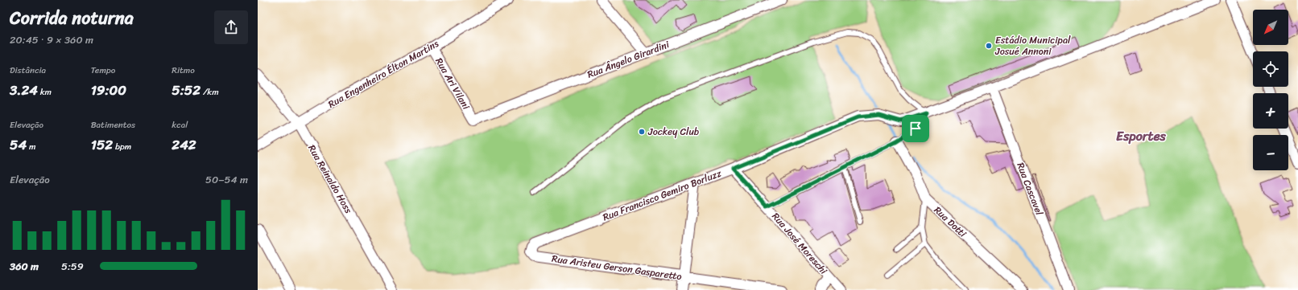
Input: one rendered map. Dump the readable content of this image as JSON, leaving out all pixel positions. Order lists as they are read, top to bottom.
{
  "streets": {
    "street": [
      "Rua Ângelo Girardini",
      "Rua Engenheiro Élton Martins",
      "Rua Ari Vilani",
      "Rua Reinaldo Hoss",
      "Rua Cascavel",
      "Rua Francisco Gemiro Borluzz",
      "Rua Dotti",
      "Rua José Moreschi",
      "Rua Aristeu Gerson Gasparetto"
    ]
  },
  "crossings": [
    ["Rua Ângelo Girardini", "Rua Ari Vilani"],
    ["Rua Engenheiro Élton Martins", "Rua Ari Vilani"],
    ["Rua Engenheiro Élton Martins", "Rua Reinaldo Hoss"],
    ["Rua Cascavel", "Rua Francisco Gemiro Borluzz"],
    ["Rua Francisco Gemiro Borluzz", "Rua José Moreschi"],
    ["Rua Francisco Gemiro Borluzz", "Rua Aristeu Gerson Gasparetto"]
  ],
  "districts": ["Esportes"],
  "places": ["Estádio Municipal Josué Annoni", "Jockey Club"],
  "north": "bottom left",
  "page": {
    "heading": ["Corrida noturna", "20:45 · 9 × 360 m"],
    "map_buttons": ["+", "−"],
    "stats": [
      ["Distância", "3.24 km"],
      ["Tempo", "19:00"],
      ["Ritmo", "5:52 /km"],
      ["Elevação", "54 m"],
      ["Batimentos", "152 bpm"],
      ["kcal", "242"]
    ],
    "chart": ["Elevação", "50–54 m"],
    "list": [
      {
        "name": "360 m",
        "note": "5:59"
      }
    ]
  }
}
